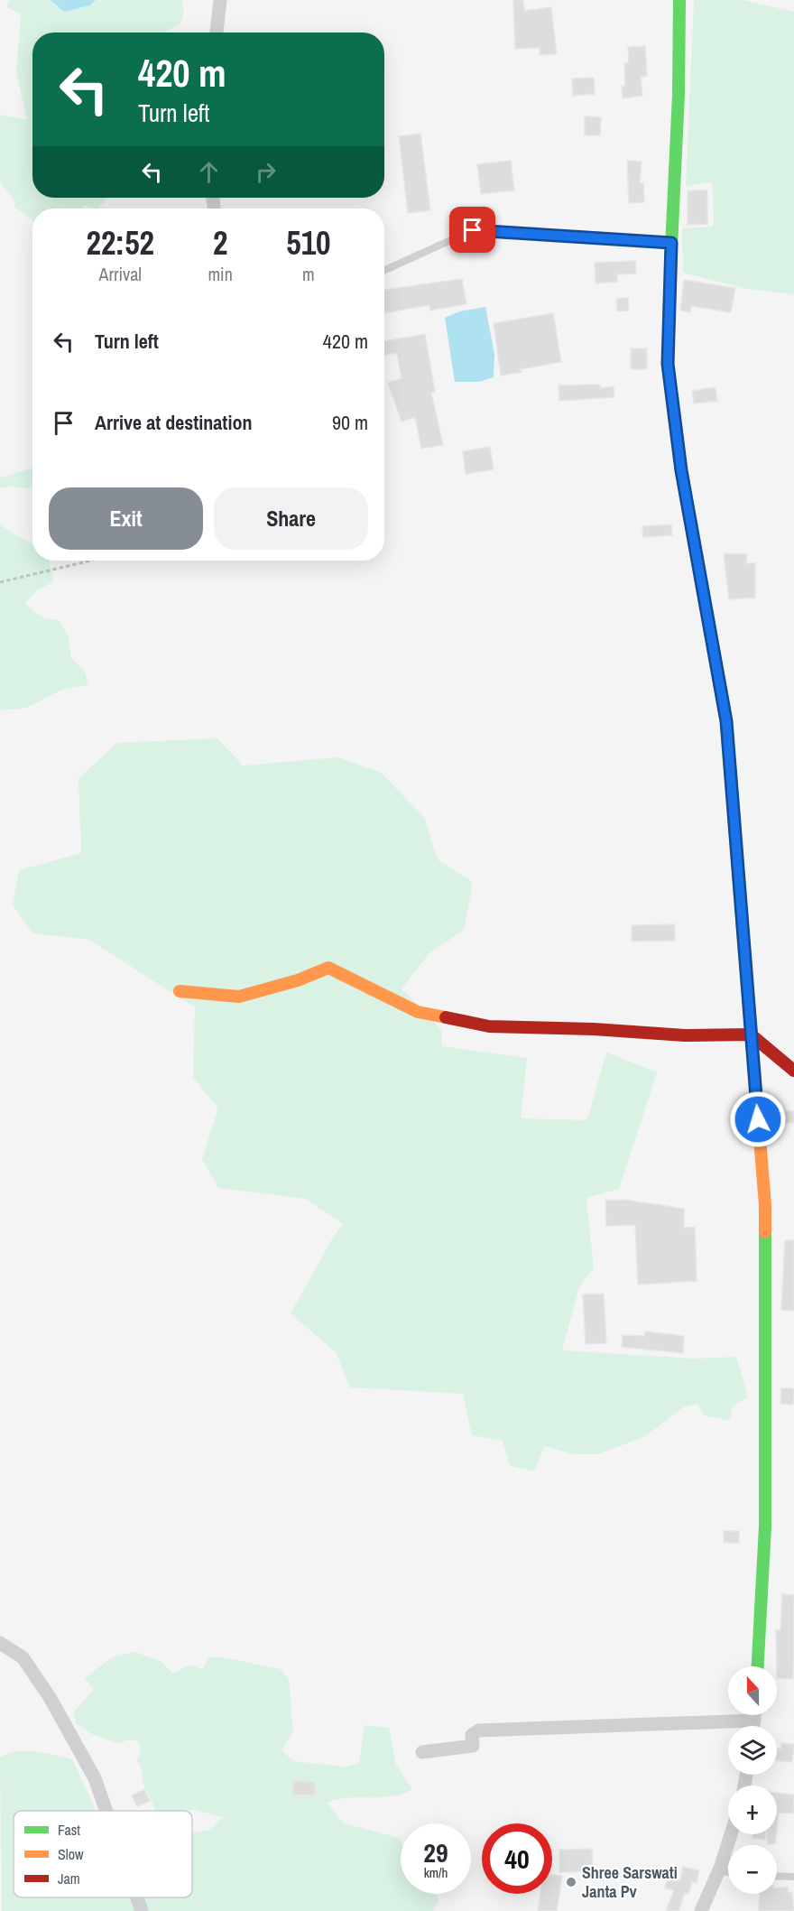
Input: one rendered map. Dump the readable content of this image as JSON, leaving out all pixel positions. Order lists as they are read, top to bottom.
{
  "places": ["Shree Sarswati Janta Pv"],
  "legend": ["Fast", "Slow", "Jam"],
  "north": "top",
  "page": {
    "turn": ["420 m", "Turn left"],
    "eta": [
      "22:52",
      "Arrival",
      "2",
      "min",
      "510",
      "m"
    ],
    "list": [
      {
        "name": "Turn left",
        "value": "420 m"
      },
      {
        "name": "Arrive at destination",
        "value": "90 m"
      }
    ],
    "buttons": ["Exit", "Share"],
    "map_buttons": ["+", "−"],
    "speed": "29 km/h",
    "limit": "40"
  }
}
